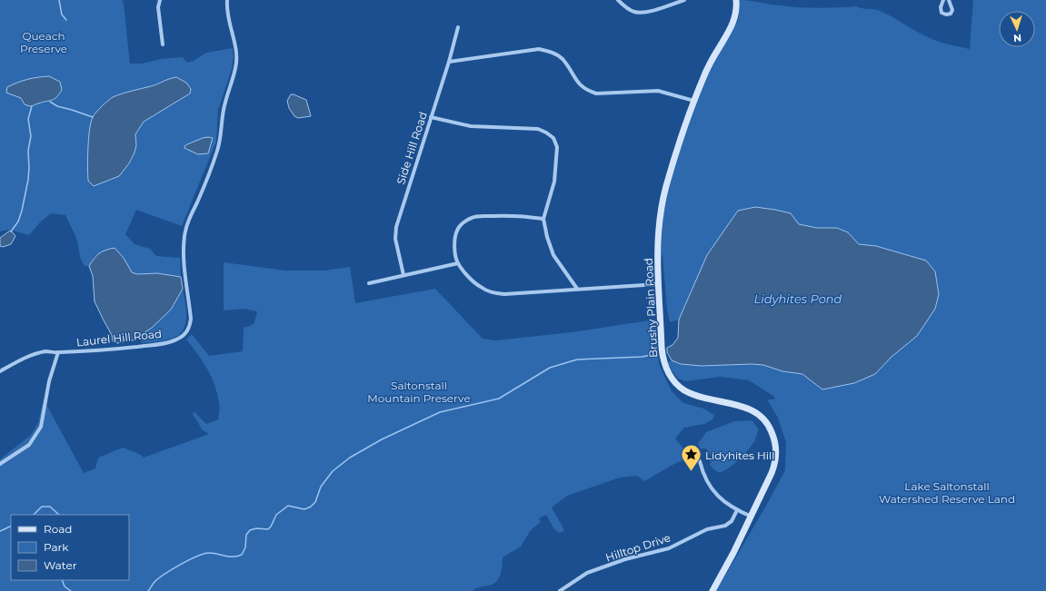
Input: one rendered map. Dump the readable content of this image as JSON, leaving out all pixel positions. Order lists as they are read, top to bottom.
{
  "streets": {
    "main road": ["Brushy Plain Road"],
    "street": ["Side Hill Road", "Laurel Hill Road", "Hilltop Drive"]
  },
  "water": ["Lidyhites Pond"],
  "parks": ["Queach Preserve", "Saltonstall Mountain Preserve", "Lake Saltonstall Watershed Reserve Land"],
  "places": {
    "place": ["Lidyhites Hill"]
  },
  "legend": ["Road", "Park", "Water"],
  "north": "bottom"
}
